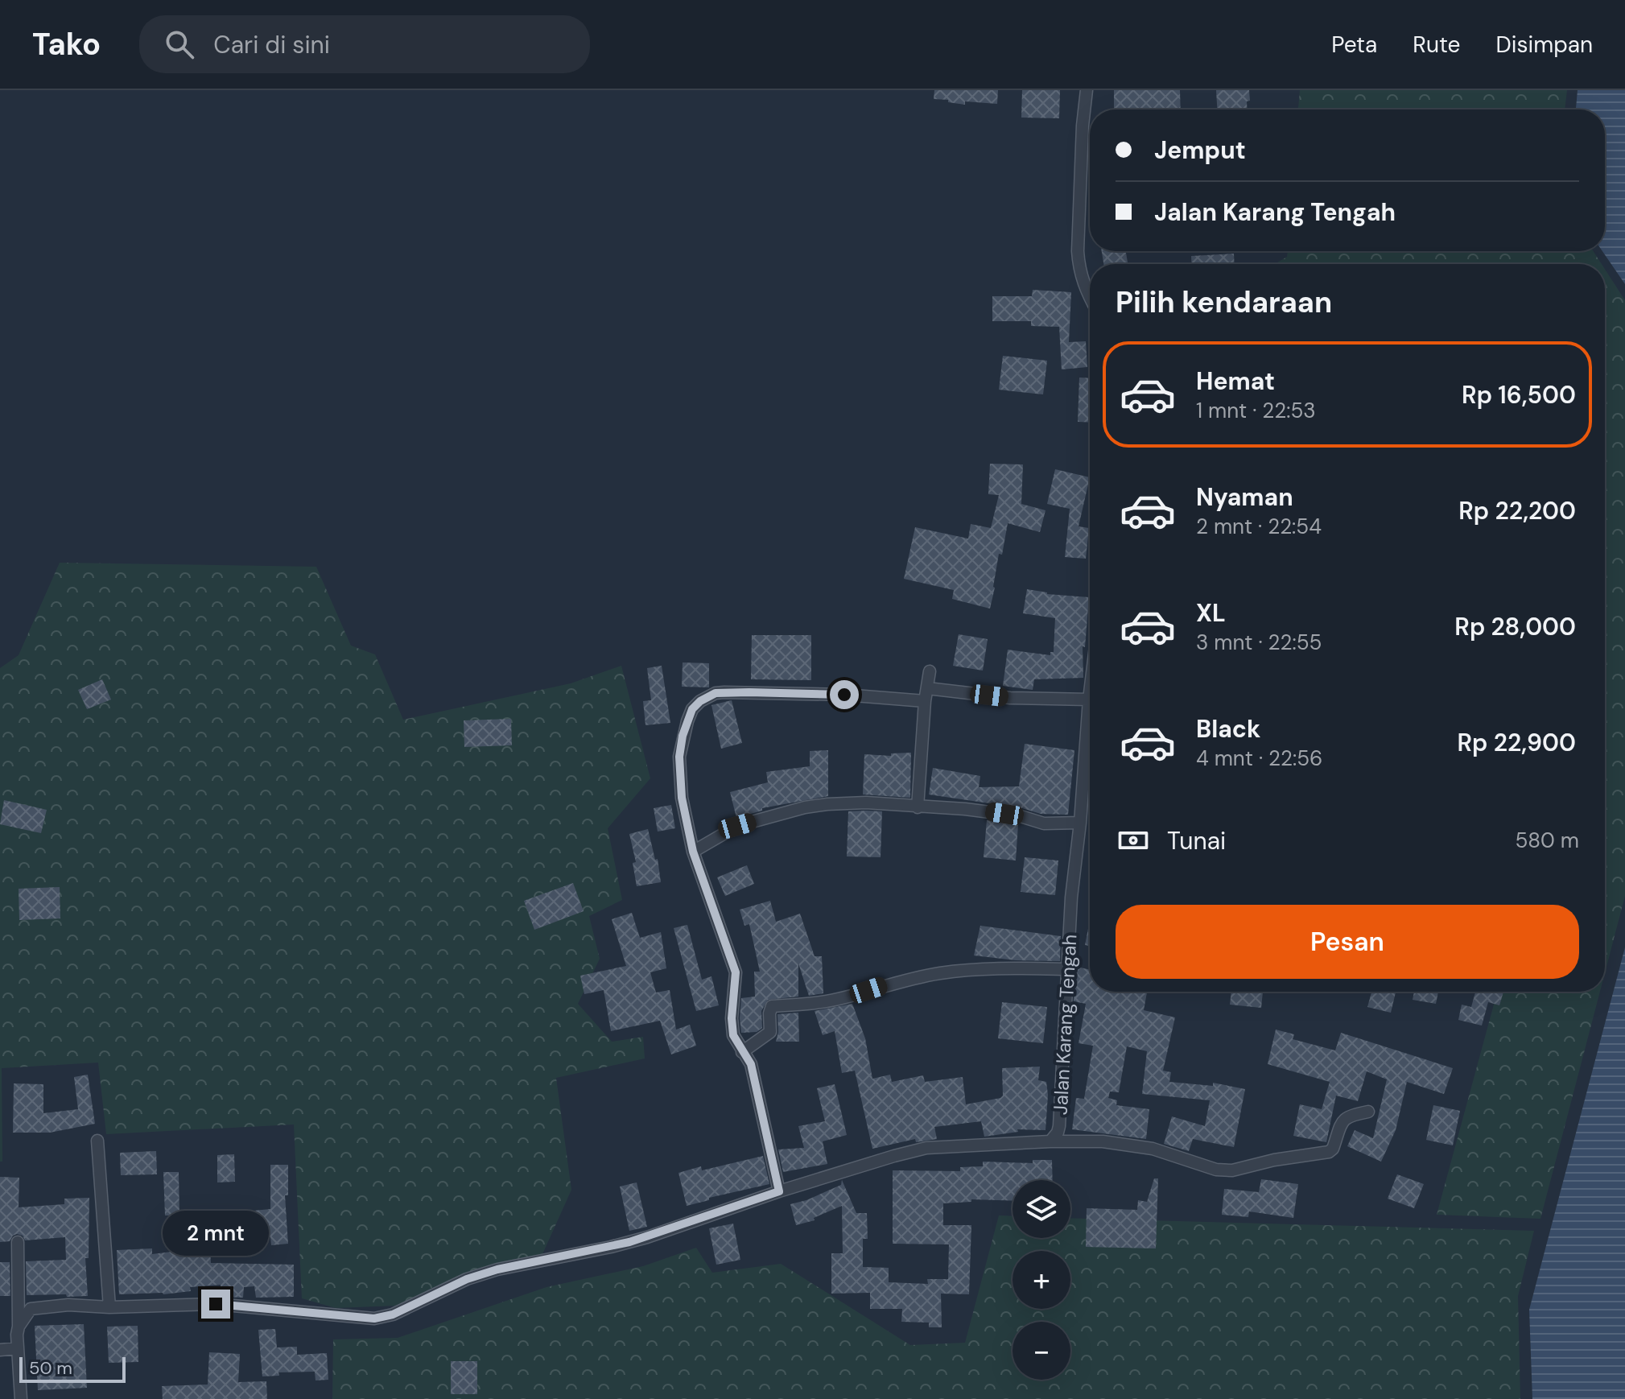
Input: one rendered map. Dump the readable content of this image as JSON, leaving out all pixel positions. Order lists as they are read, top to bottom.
{
  "streets": {
    "street": ["Jalan Karang Tengah"]
  },
  "scale_bar": "50 m",
  "page": {
    "header": "Tako",
    "search": "Cari di sini",
    "nav": ["Peta", "Rute", "Disimpan"],
    "banner": ["Jemput", "Jalan Karang Tengah"],
    "heading": "Pilih kendaraan",
    "list": [
      {
        "name": "Hemat",
        "note": "1 mnt · 22:53",
        "value": "Rp 16,500"
      },
      {
        "name": "Nyaman",
        "note": "2 mnt · 22:54",
        "value": "Rp 22,200"
      },
      {
        "name": "XL",
        "note": "3 mnt · 22:55",
        "value": "Rp 28,000"
      },
      {
        "name": "Black",
        "note": "4 mnt · 22:56",
        "value": "Rp 22,900"
      }
    ],
    "pay": ["Tunai", "580 m"],
    "buttons": "Pesan",
    "map_buttons": ["+", "−"],
    "bubble": "2 mnt",
    "scale": "50 m"
  }
}
